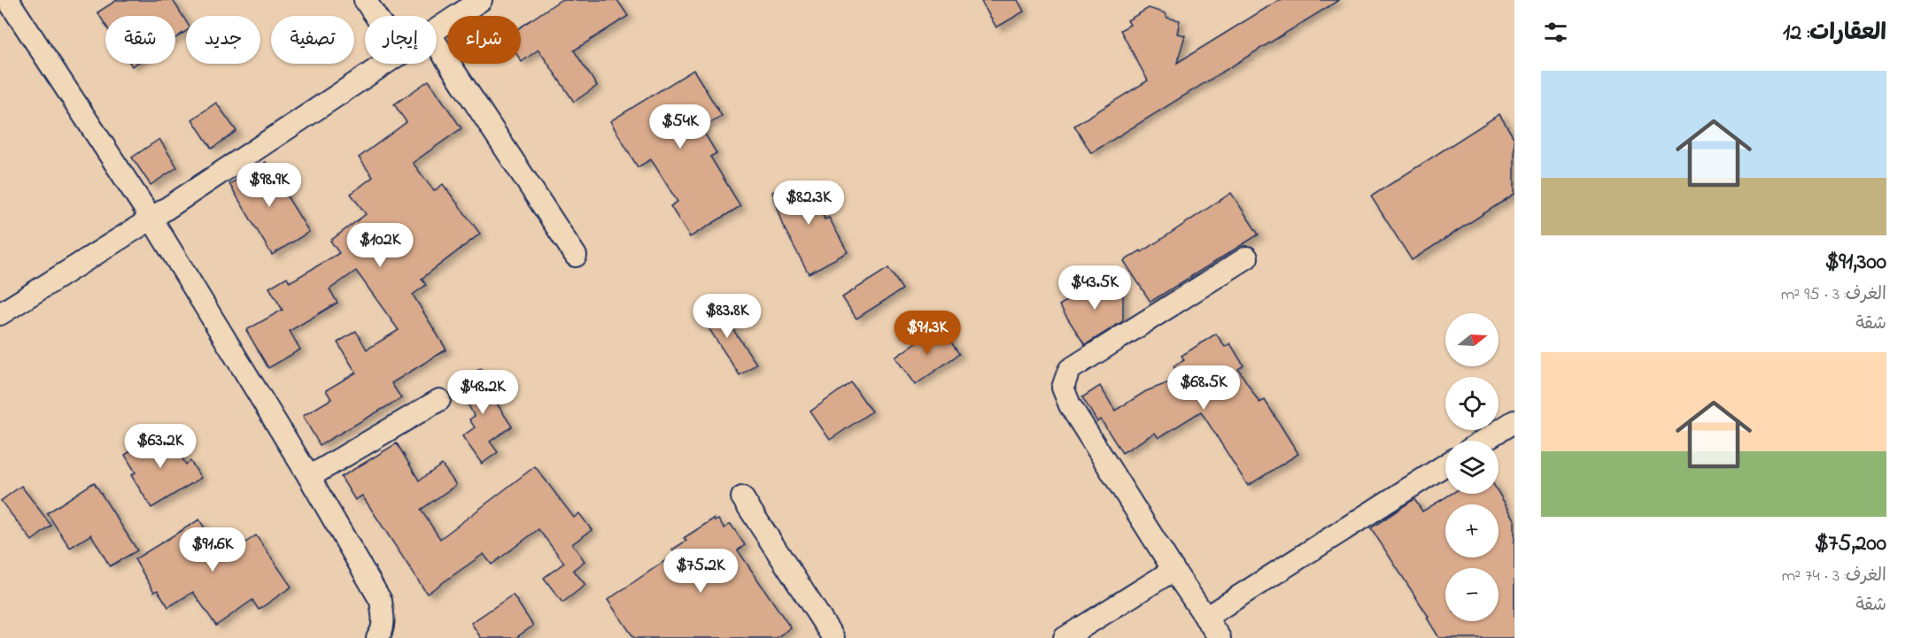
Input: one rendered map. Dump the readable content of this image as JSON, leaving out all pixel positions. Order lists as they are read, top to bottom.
{
  "north": "right",
  "page": {
    "heading": "العقارات: 12",
    "chip": [
      "شراء",
      "إيجار",
      "تصفية",
      "جديد",
      "شقة"
    ],
    "list": [
      {
        "name": "$91,300",
        "note": "الغرف: 3 · 95 m² · شقة"
      },
      {
        "name": "$75,200",
        "note": "الغرف: 3 · 74 m² · شقة"
      }
    ],
    "price": [
      "$54K",
      "$98.9K",
      "$82.3K",
      "$102K",
      "$43.5K",
      "$83.8K",
      "$91.3K",
      "$68.5K",
      "$48.2K",
      "$63.2K",
      "$91.6K",
      "$75.2K"
    ],
    "map_buttons": ["+", "−"]
  }
}
